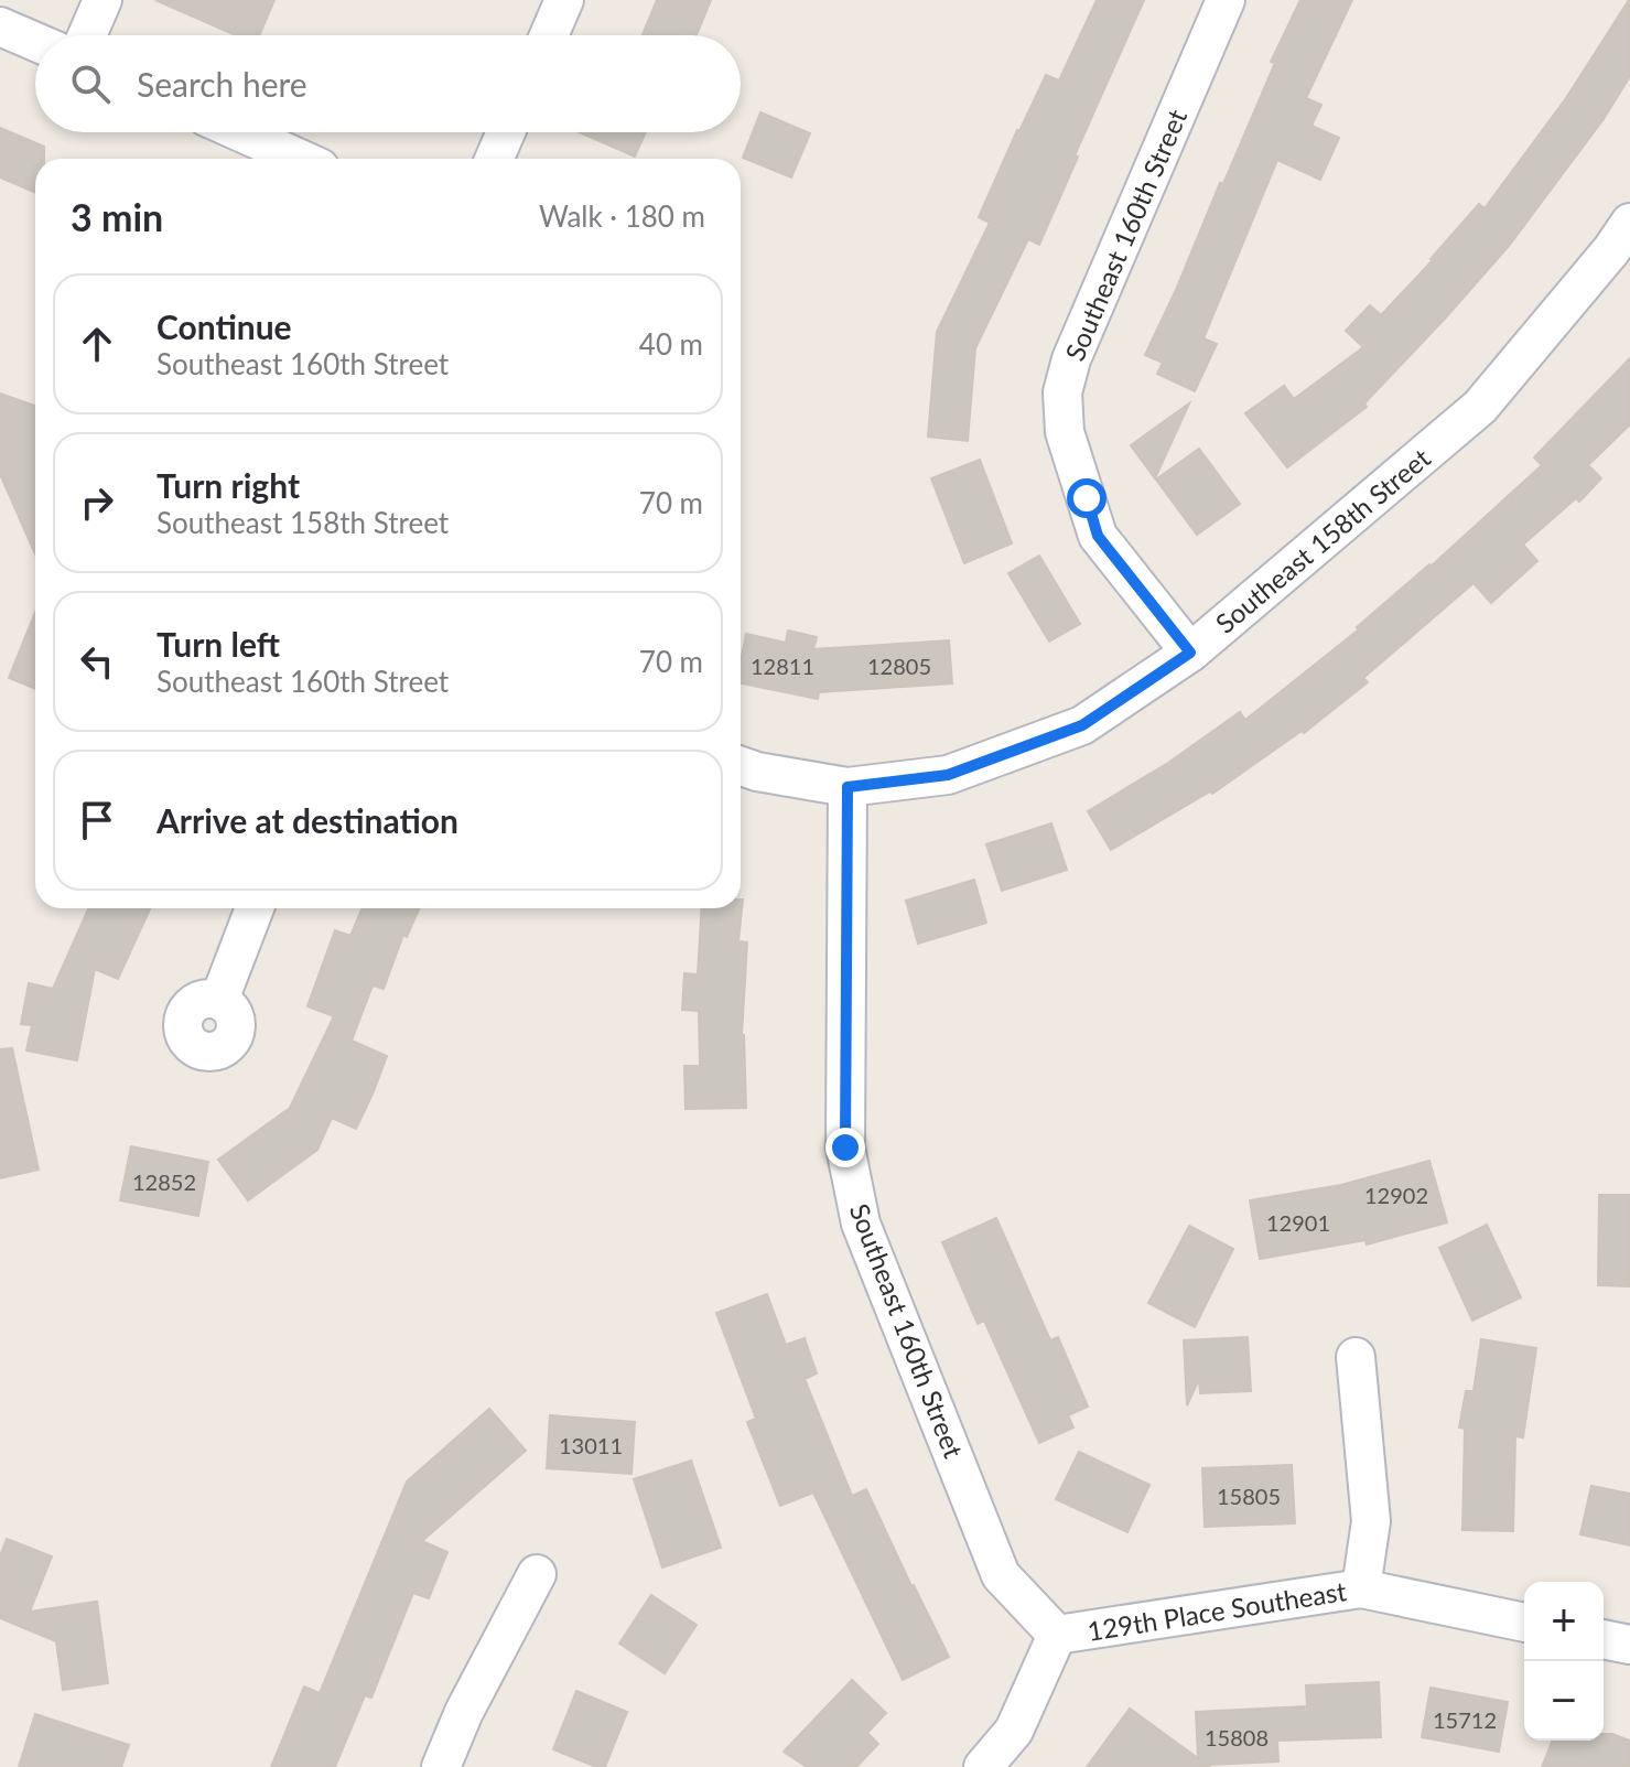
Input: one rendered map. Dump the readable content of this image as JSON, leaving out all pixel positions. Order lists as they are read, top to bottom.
{
  "streets": {
    "street": ["Southeast 160th Street", "Southeast 158th Street", "129th Place Southeast"]
  },
  "crossings": [
    ["Southeast 160th Street", "Southeast 158th Street"],
    ["Southeast 160th Street", "129th Place Southeast"]
  ],
  "house_numbers": [
    "12811",
    "12805",
    "12852",
    "12902",
    "12901",
    "13011",
    "15805",
    "15712",
    "15808"
  ],
  "page": {
    "search": "Search here",
    "heading": ["3 min", "Walk · 180 m"],
    "list": [
      ["Continue", "Southeast 160th Street", "40 m"],
      ["Turn right", "Southeast 158th Street", "70 m"],
      ["Turn left", "Southeast 160th Street", "70 m"],
      "Arrive at destination"
    ],
    "map_buttons": ["+", "−"]
  }
}
